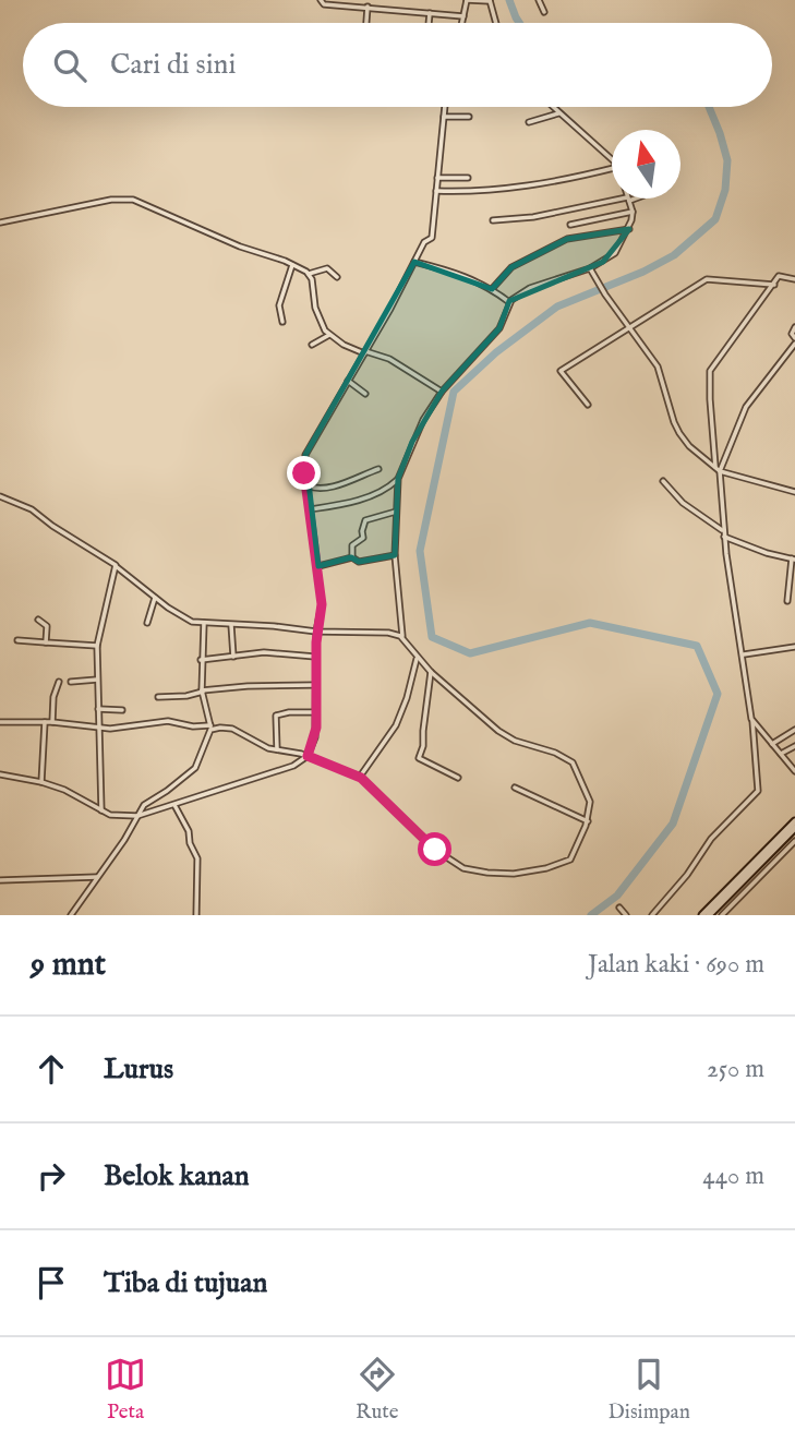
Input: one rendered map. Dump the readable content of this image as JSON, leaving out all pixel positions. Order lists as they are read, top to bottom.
{
  "north": "top",
  "page": {
    "search": "Cari di sini",
    "heading": ["9 mnt", "Jalan kaki · 690 m"],
    "list": [
      ["Lurus", "250 m"],
      ["Belok kanan", "440 m"],
      "Tiba di tujuan"
    ],
    "nav": ["Peta", "Rute", "Disimpan"]
  }
}
